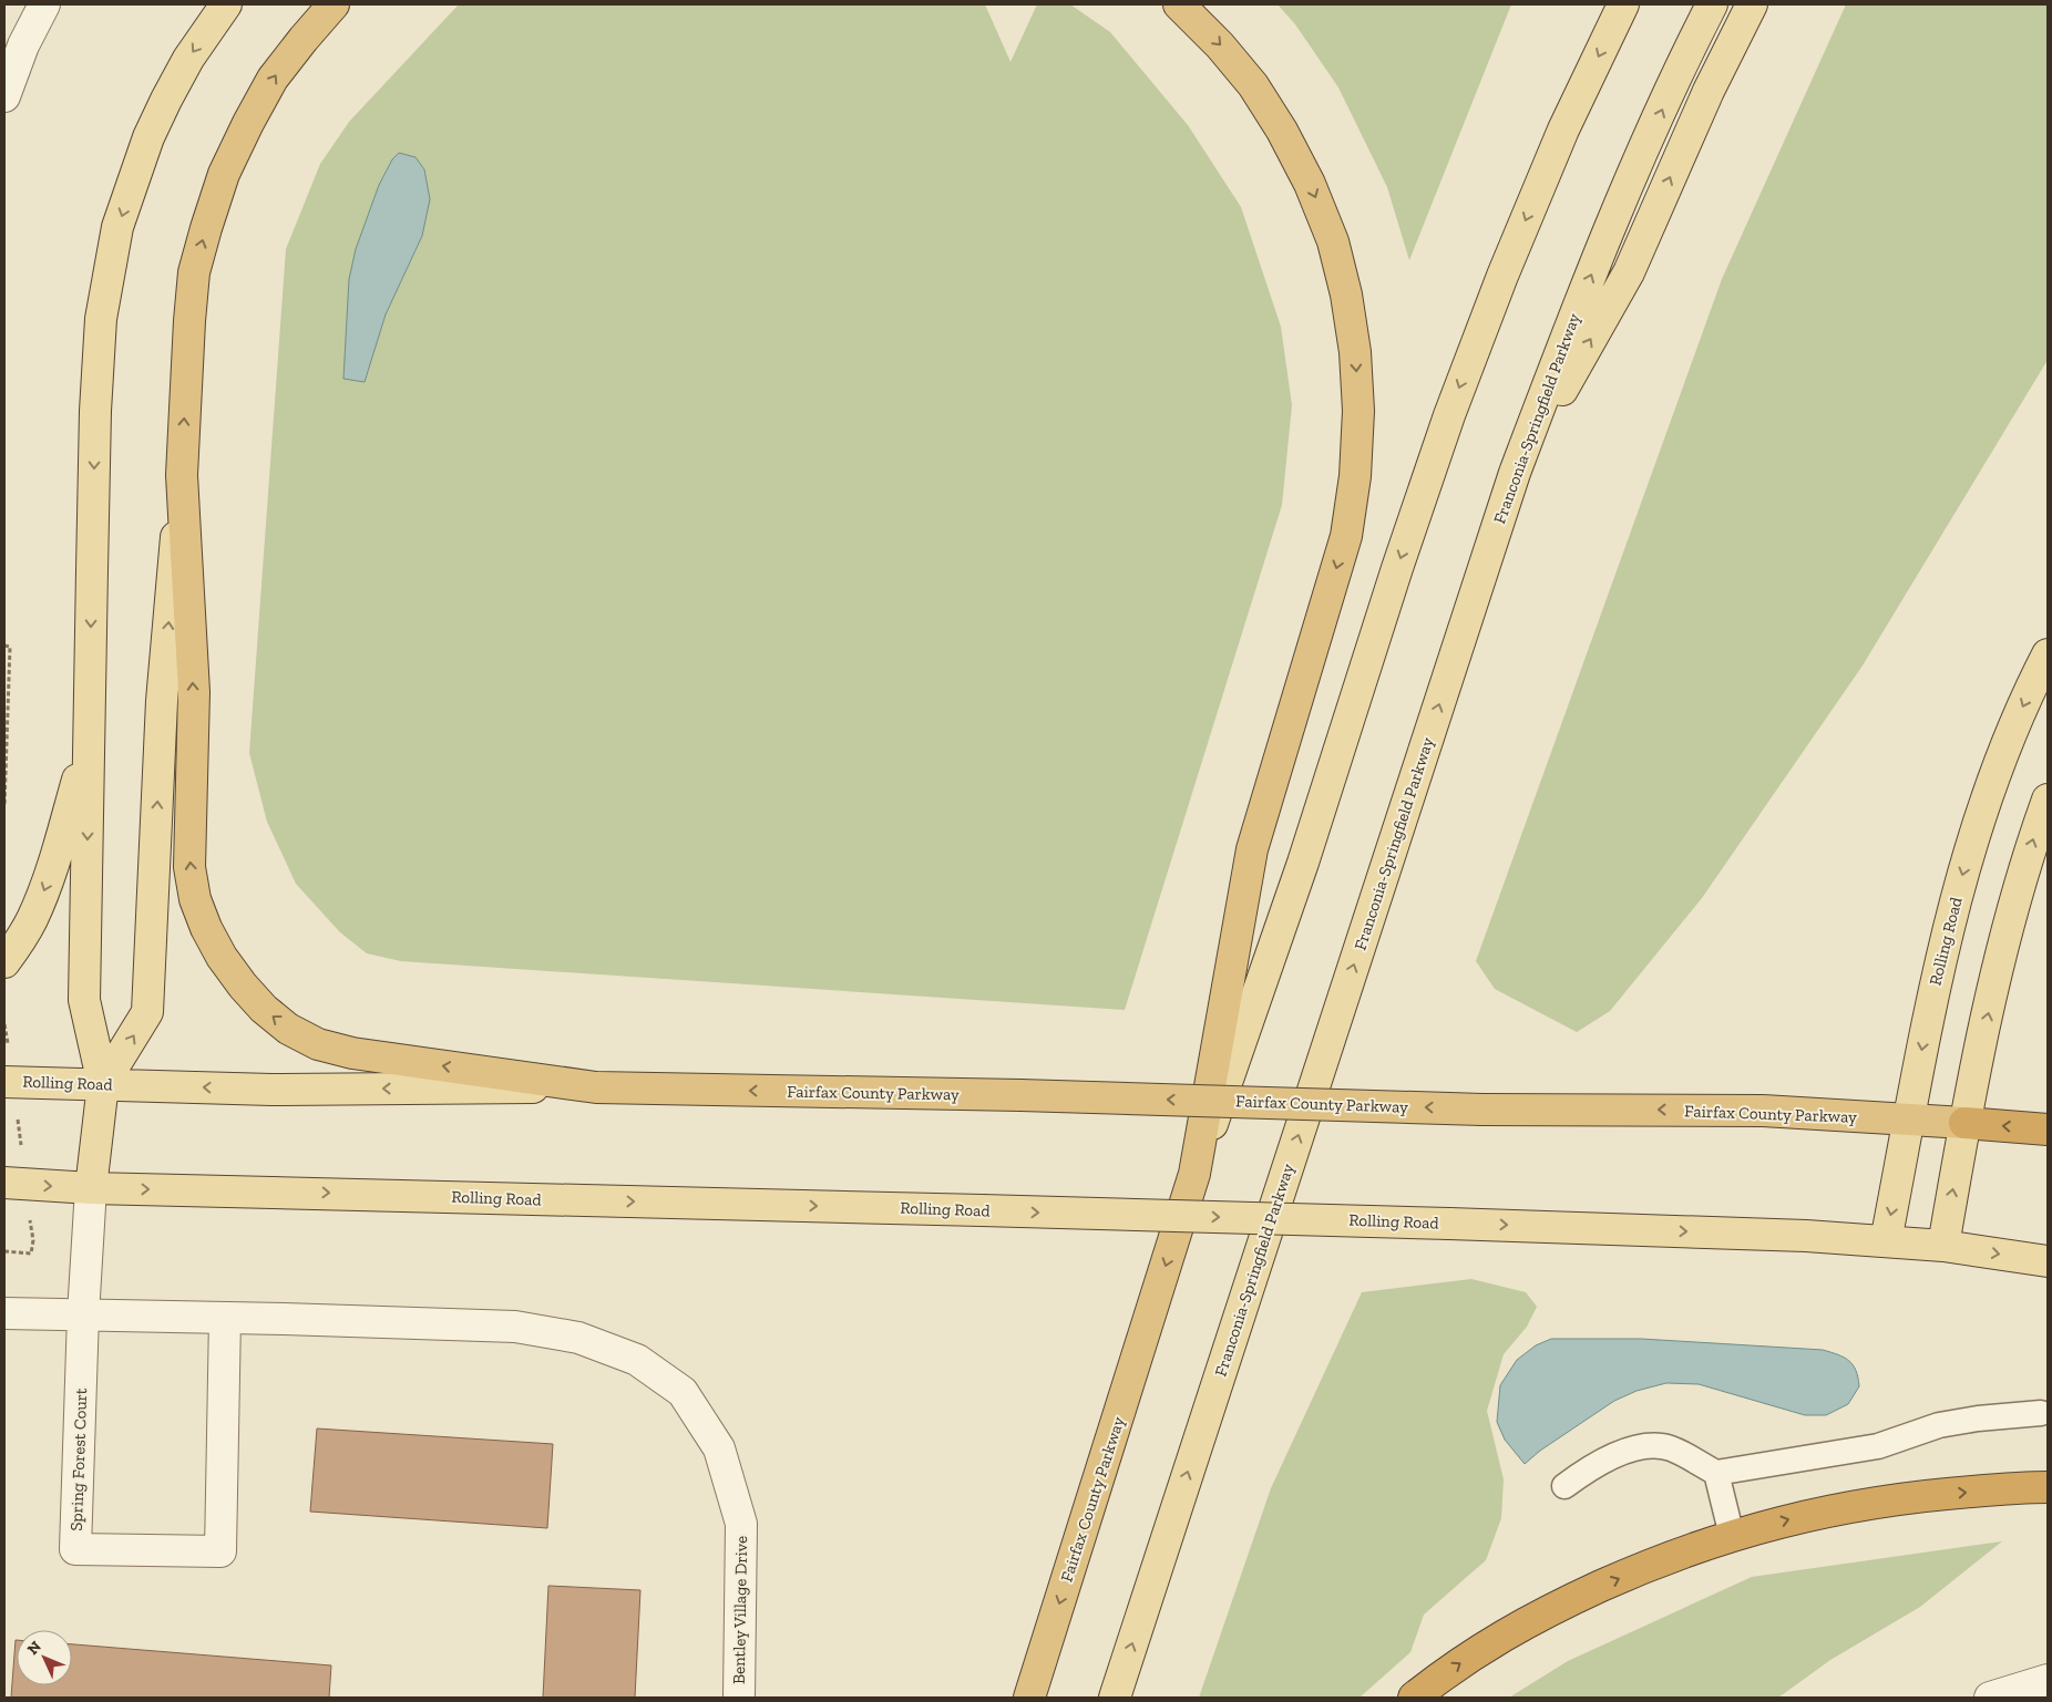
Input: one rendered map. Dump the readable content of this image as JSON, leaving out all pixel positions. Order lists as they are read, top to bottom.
{
  "streets": {
    "highway": ["Fairfax County Parkway"],
    "main road": ["Franconia-Springfield Parkway", "Rolling Road"],
    "street": ["Spring Forest Court", "Bentley Village Drive"]
  },
  "crossings": [
    ["Rolling Road", "Fairfax County Parkway"],
    ["Rolling Road", "Spring Forest Court"],
    ["Spring Forest Court", "Bentley Village Drive"]
  ],
  "north": "top left"
}
